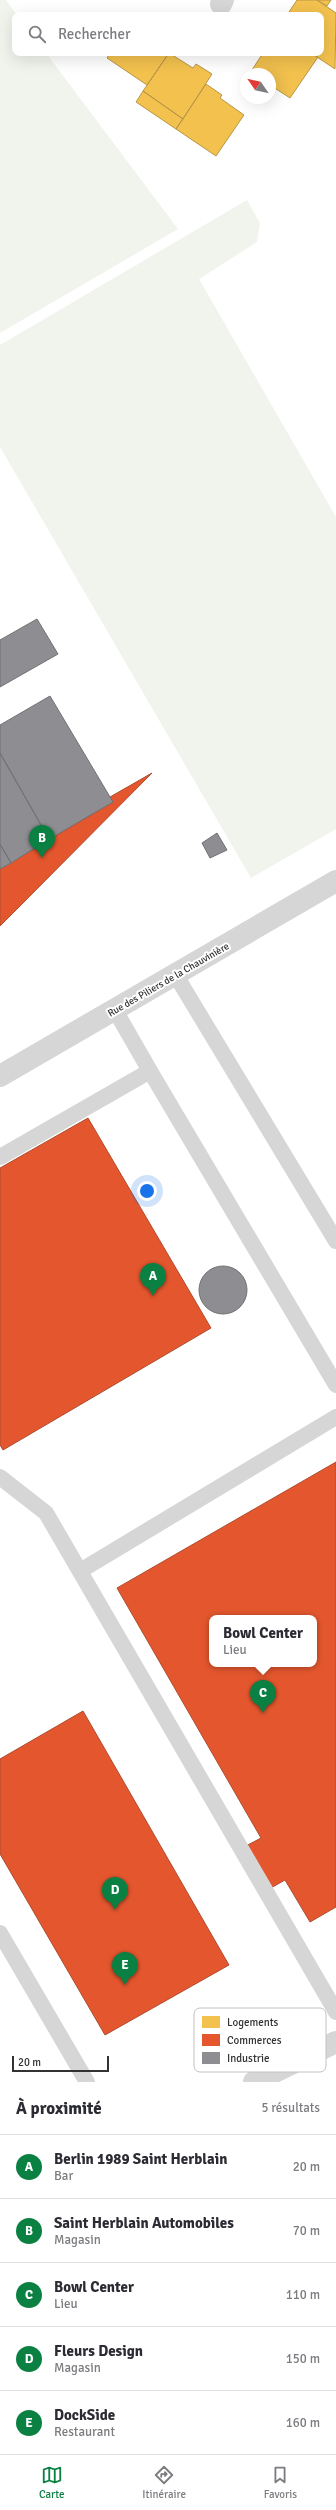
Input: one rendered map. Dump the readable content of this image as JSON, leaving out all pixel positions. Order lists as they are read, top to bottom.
{
  "streets": {
    "street": ["Rue des Piliers de la Chauvinière"]
  },
  "legend": ["Logements", "Commerces", "Industrie"],
  "scale_bar": "20 m",
  "north": "top left",
  "page": {
    "search": "Rechercher",
    "pins": [
      "B",
      "A",
      "C",
      "D",
      "E"
    ],
    "popup": ["Bowl Center", "Lieu"],
    "scale": "20 m",
    "heading": ["À proximité", "5 résultats"],
    "list": [
      {
        "mark": "A",
        "name": "Berlin 1989 Saint Herblain",
        "note": "Bar",
        "value": "20 m"
      },
      {
        "mark": "B",
        "name": "Saint Herblain Automobiles",
        "note": "Magasin",
        "value": "70 m"
      },
      {
        "mark": "C",
        "name": "Bowl Center",
        "note": "Lieu",
        "value": "110 m"
      },
      {
        "mark": "D",
        "name": "Fleurs Design",
        "note": "Magasin",
        "value": "150 m"
      },
      {
        "mark": "E",
        "name": "DockSide",
        "note": "Restaurant",
        "value": "160 m"
      }
    ],
    "nav": ["Carte", "Itinéraire", "Favoris"]
  }
}
